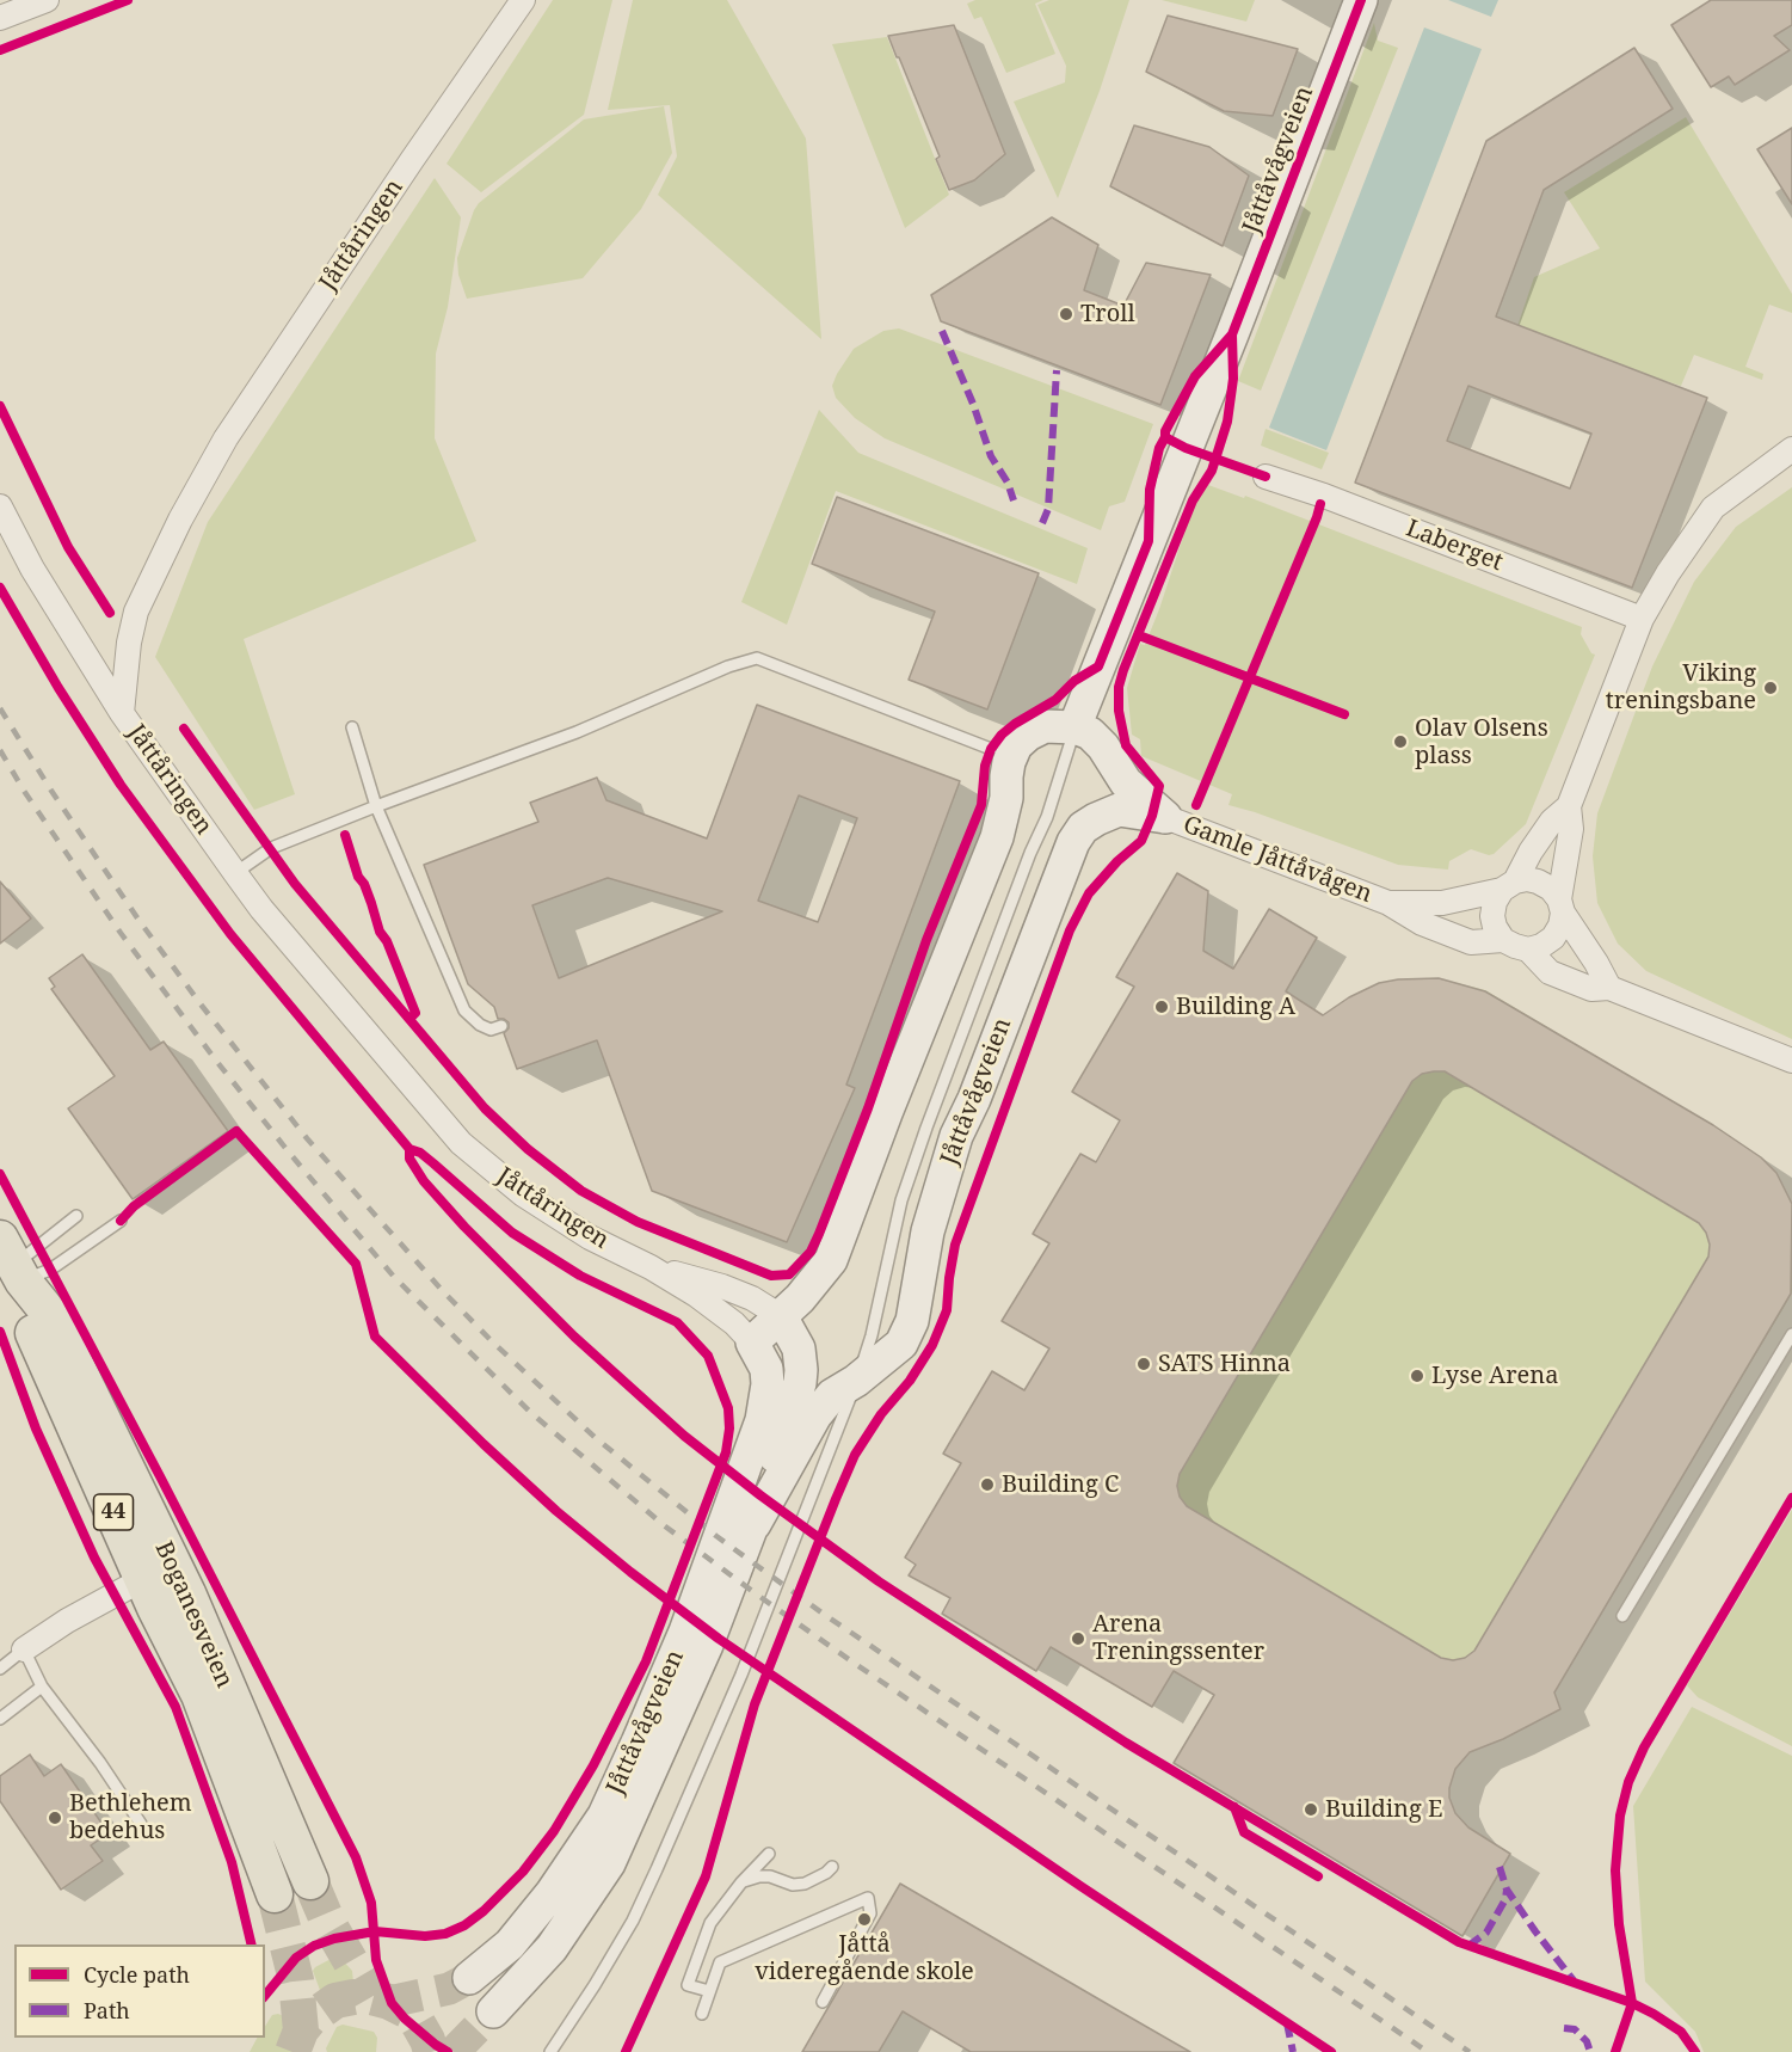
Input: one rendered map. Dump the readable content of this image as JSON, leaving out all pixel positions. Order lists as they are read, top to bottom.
{
  "streets": {
    "main road": ["44", "Boganesveien"],
    "street": [
      "Jåttåvågveien",
      "Jåttåringen",
      "Laberget",
      "Gamle Jåttåvågen"
    ]
  },
  "crossings": [
    ["Jåttåvågveien", "Jåttåringen"],
    ["Jåttåvågveien", "Gamle Jåttåvågen"]
  ],
  "places": [
    "Troll",
    "Viking treningsbane",
    "Olav Olsens plass",
    "Building A",
    "SATS Hinna",
    "Lyse Arena",
    "Building C",
    "Arena Treningssenter",
    "Building E",
    "Bethlehem bedehus",
    "Jåttå videregående skole"
  ],
  "legend": ["Cycle path", "Path"]
}
